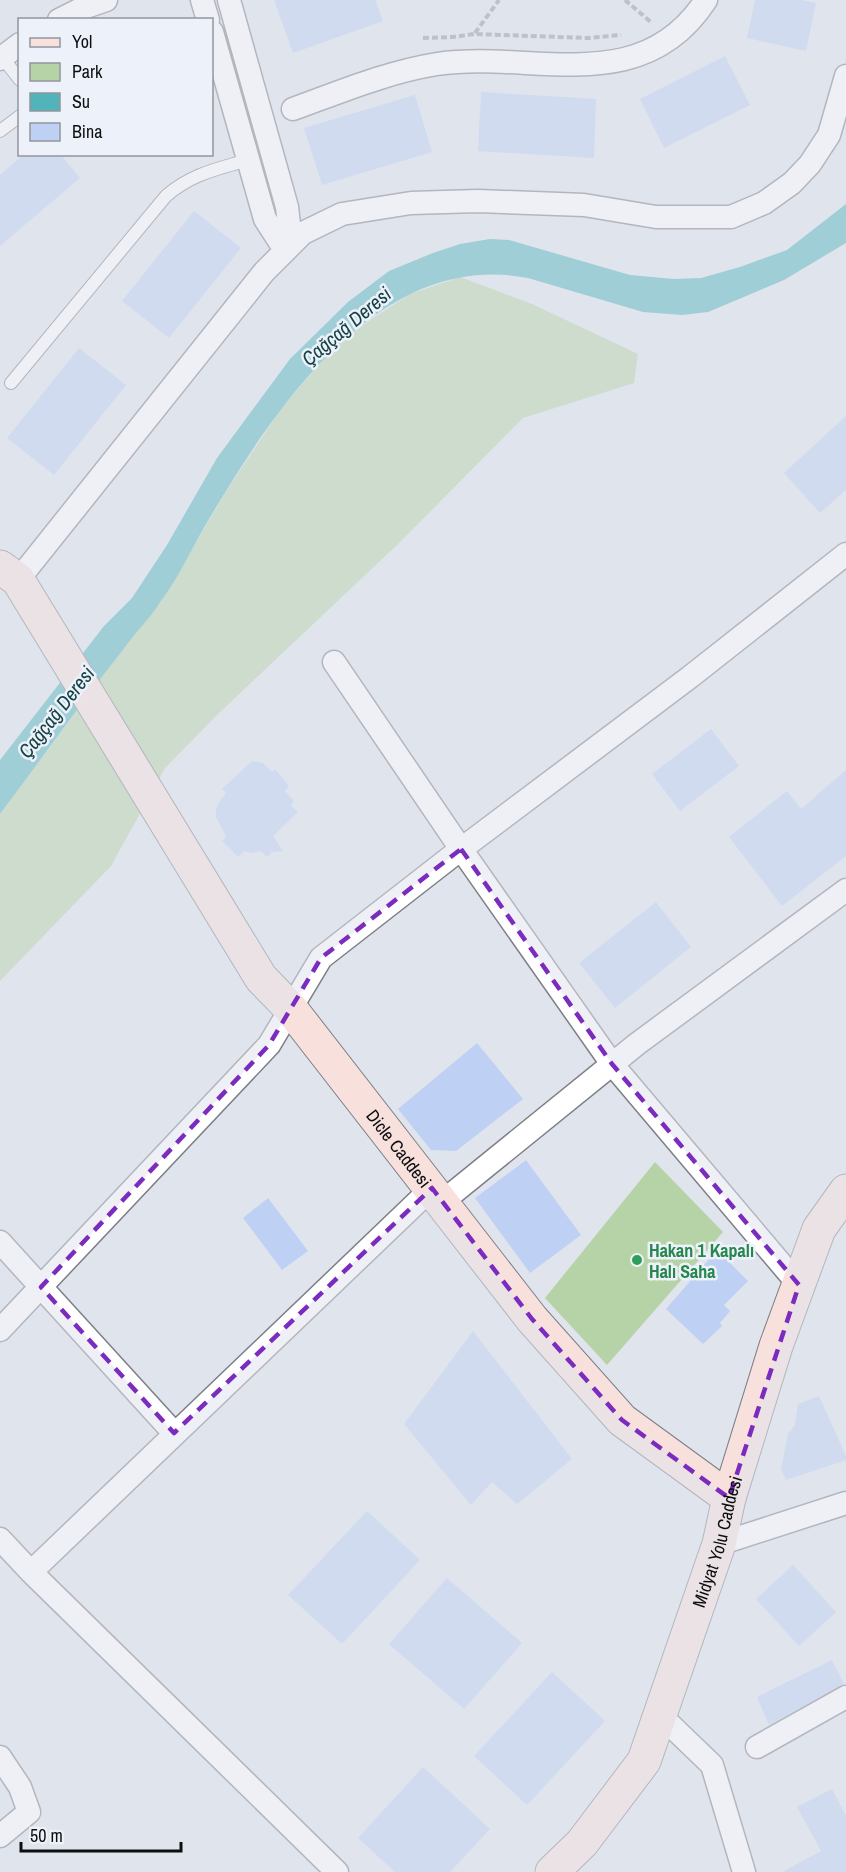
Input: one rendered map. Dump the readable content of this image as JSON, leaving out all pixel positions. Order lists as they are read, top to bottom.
{
  "streets": {
    "street": ["Dicle Caddesi", "Midyat Yolu Caddesi"]
  },
  "crossings": [
    ["Dicle Caddesi", "Midyat Yolu Caddesi"]
  ],
  "water": ["Çağçağ Deresi"],
  "places": ["Hakan 1 Kapalı Halı Saha"],
  "legend": [
    "Yol",
    "Park",
    "Su",
    "Bina"
  ],
  "scale_bar": "50 m"
}
